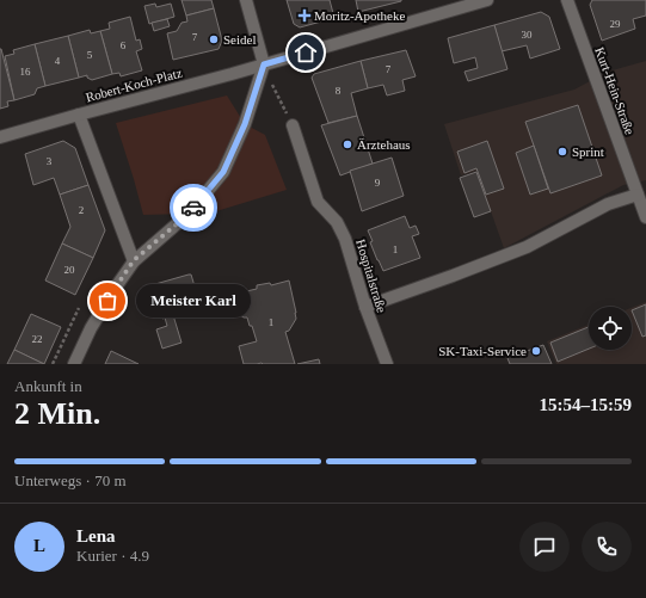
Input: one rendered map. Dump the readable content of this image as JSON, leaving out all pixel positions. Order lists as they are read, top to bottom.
{
  "streets": {
    "street": ["Robert-Koch-Platz", "Kurt-Hein-Straße", "Hospitalstraße"]
  },
  "places": {
    "health": ["Moritz-Apotheke"],
    "other": [
      "Seidel",
      "Ärztehaus",
      "Sprint",
      "Meister Karl",
      "SK-Taxi-Service"
    ]
  },
  "house_numbers": [
    "29",
    "30",
    "7",
    "6",
    "5",
    "4",
    "7",
    "16",
    "8",
    "3",
    "9",
    "2",
    "1",
    "20",
    "1",
    "22"
  ],
  "page": {
    "bubble": "Meister Karl",
    "heading": ["2 Min.", "Ankunft in", "15:54–15:59"],
    "panel": ["Lena", "Kurier · 4.9"],
    "bar": "Unterwegs · 70 m",
    "round": "L"
  }
}
